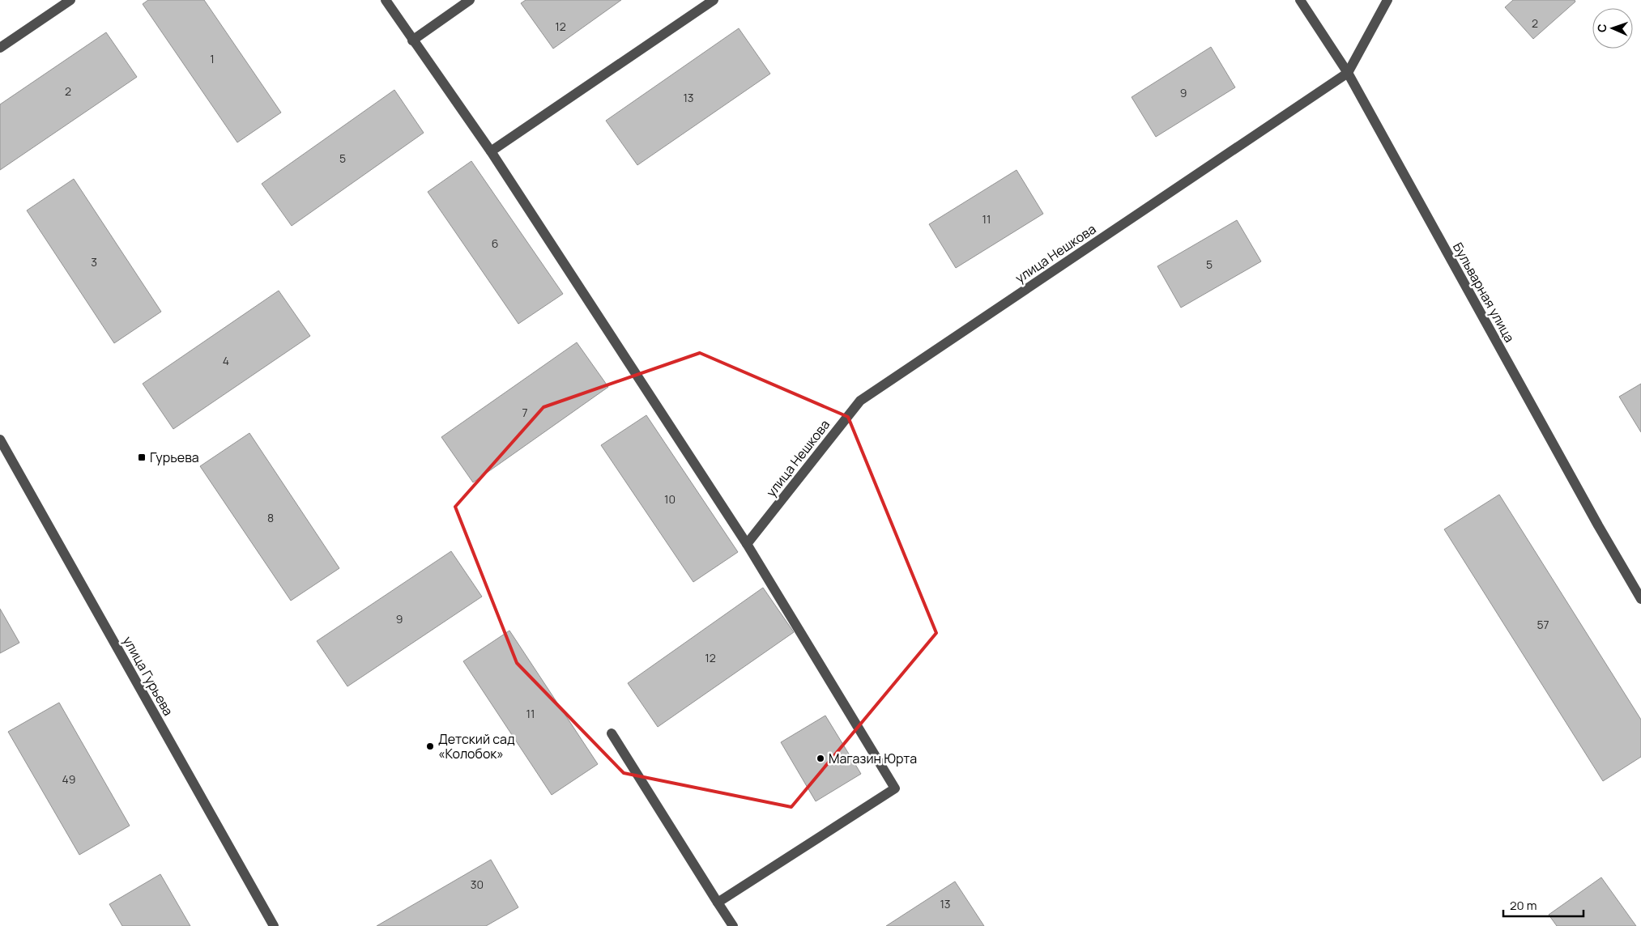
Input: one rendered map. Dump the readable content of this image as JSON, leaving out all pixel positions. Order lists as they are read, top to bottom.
{
  "streets": {
    "street": ["улица Нешкова", "Бульварная улица", "улица Гурьева"]
  },
  "crossings": [
    ["улица Нешкова", "Бульварная улица"]
  ],
  "places": {
    "transit": ["Гурьева"],
    "other": ["Детский сад «Колобок»", "Магазин Юрта"]
  },
  "house_numbers": [
    "2",
    "12",
    "1",
    "2",
    "9",
    "13",
    "5",
    "11",
    "6",
    "3",
    "5",
    "4",
    "7",
    "10",
    "8",
    "9",
    "57",
    "12",
    "11",
    "49",
    "30",
    "13"
  ],
  "scale_bar": "20 m",
  "north": "left"
}
